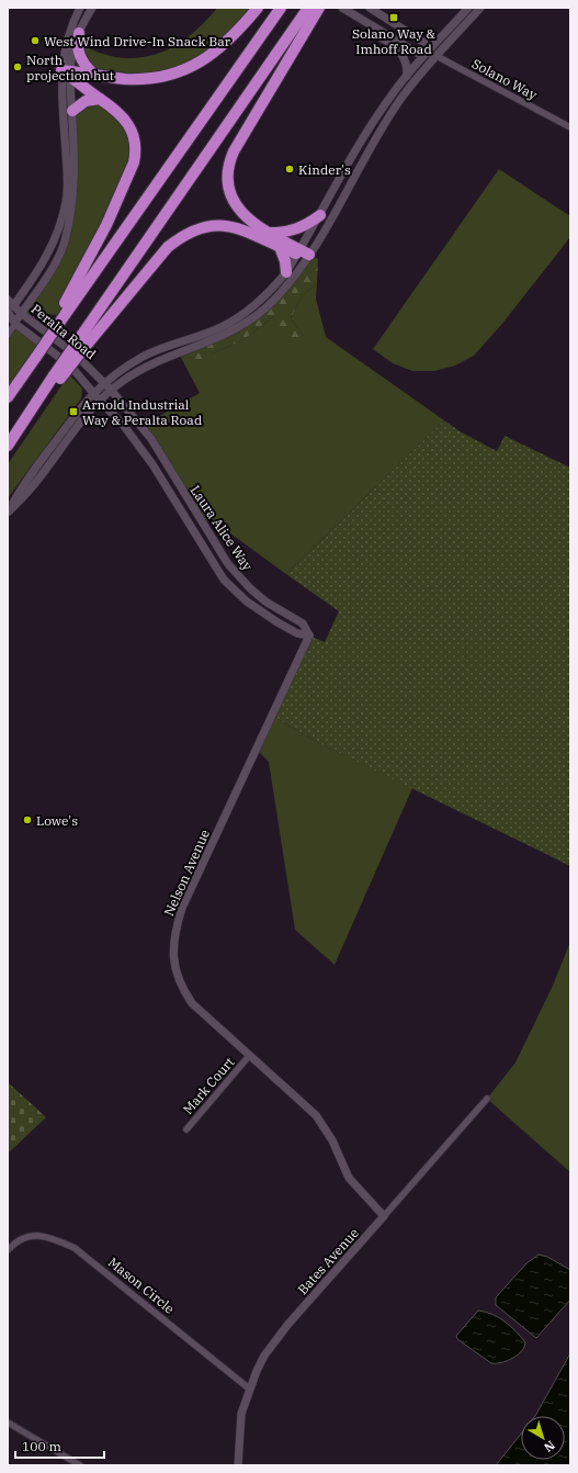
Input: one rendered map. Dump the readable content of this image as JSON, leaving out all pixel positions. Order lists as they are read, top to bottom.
{
  "streets": {
    "street": [
      "Solano Way",
      "Peralta Road",
      "Laura Alice Way",
      "Nelson Avenue",
      "Mark Court",
      "Bates Avenue",
      "Mason Circle"
    ]
  },
  "crossings": [
    ["Peralta Road", "Laura Alice Way"],
    ["Laura Alice Way", "Nelson Avenue"],
    ["Nelson Avenue", "Mark Court"],
    ["Nelson Avenue", "Bates Avenue"],
    ["Bates Avenue", "Mason Circle"]
  ],
  "places": {
    "transit": ["Solano Way & Imhoff Road", "Arnold Industrial Way & Peralta Road"],
    "other": [
      "West Wind Drive-In Snack Bar",
      "North projection hut",
      "Kinder's",
      "Lowe's"
    ]
  },
  "scale_bar": "100 m",
  "north": "bottom right"
}
